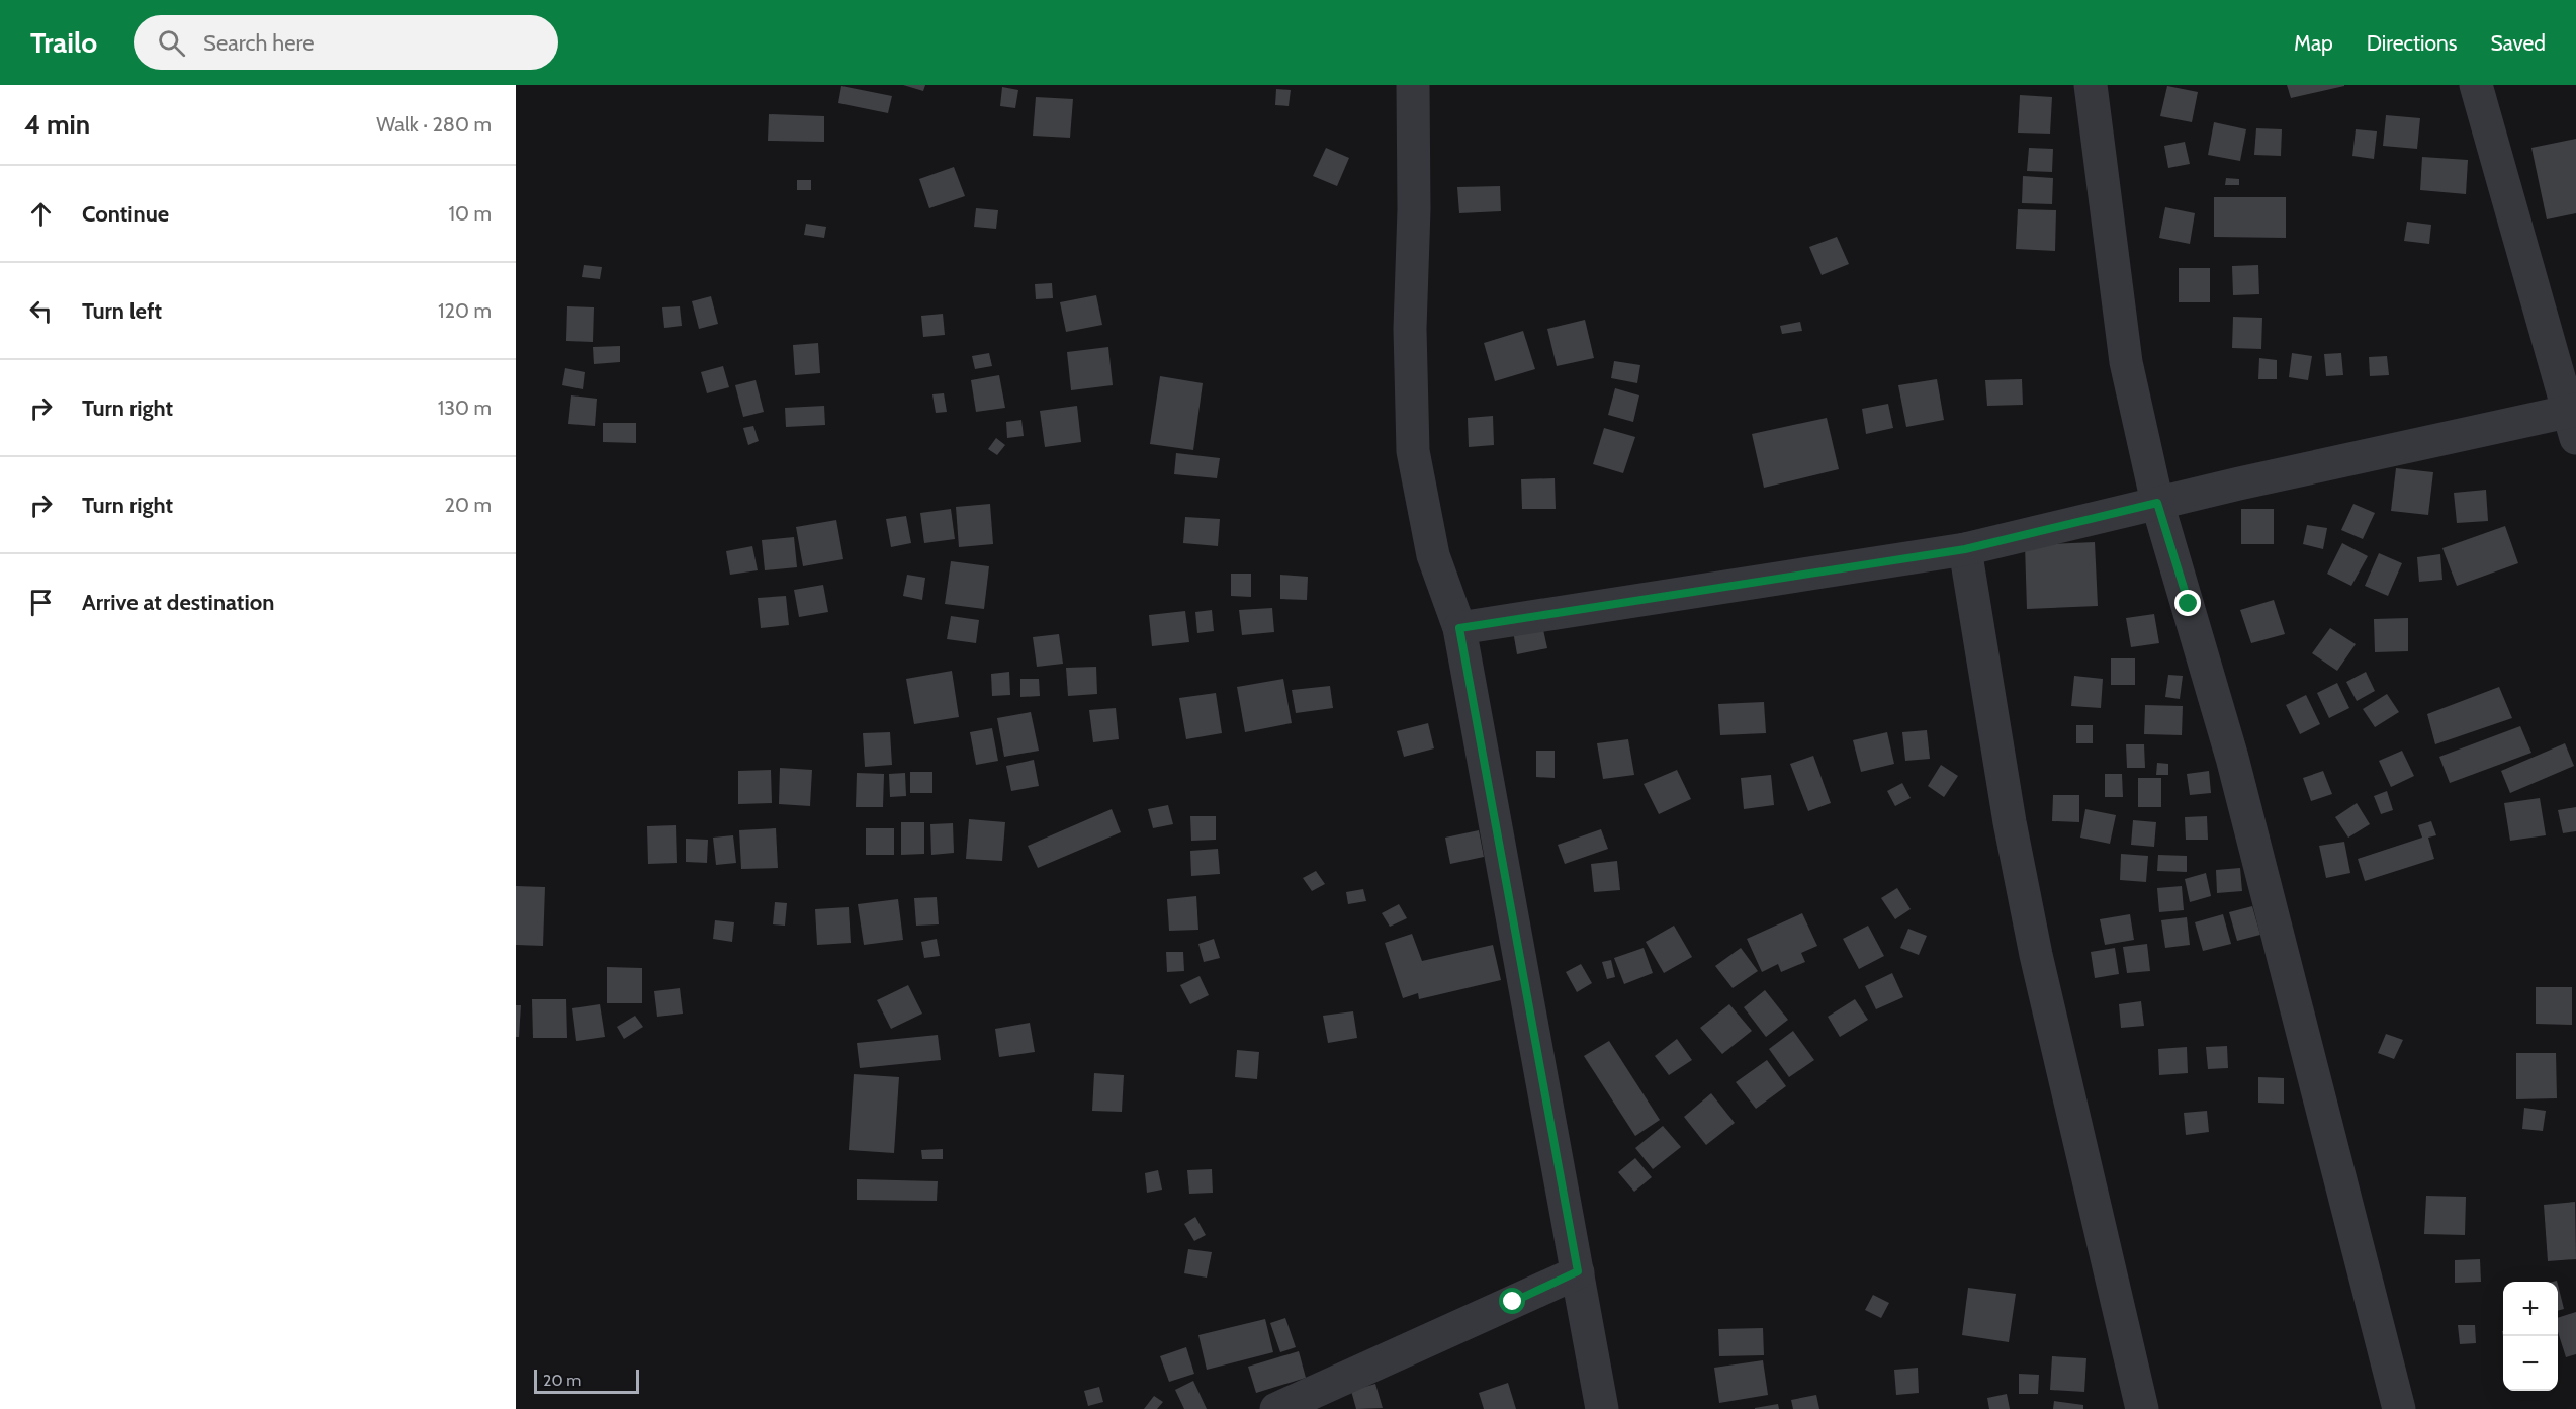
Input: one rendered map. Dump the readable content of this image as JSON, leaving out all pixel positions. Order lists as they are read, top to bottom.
{
  "scale_bar": "20 m",
  "page": {
    "header": "Trailo",
    "search": "Search here",
    "nav": ["Map", "Directions", "Saved"],
    "heading": ["4 min", "Walk · 280 m"],
    "list": [
      ["Continue", "10 m"],
      ["Turn left", "120 m"],
      ["Turn right", "130 m"],
      ["Turn right", "20 m"],
      "Arrive at destination"
    ],
    "map_buttons": ["+", "−"],
    "scale": "20 m"
  }
}
